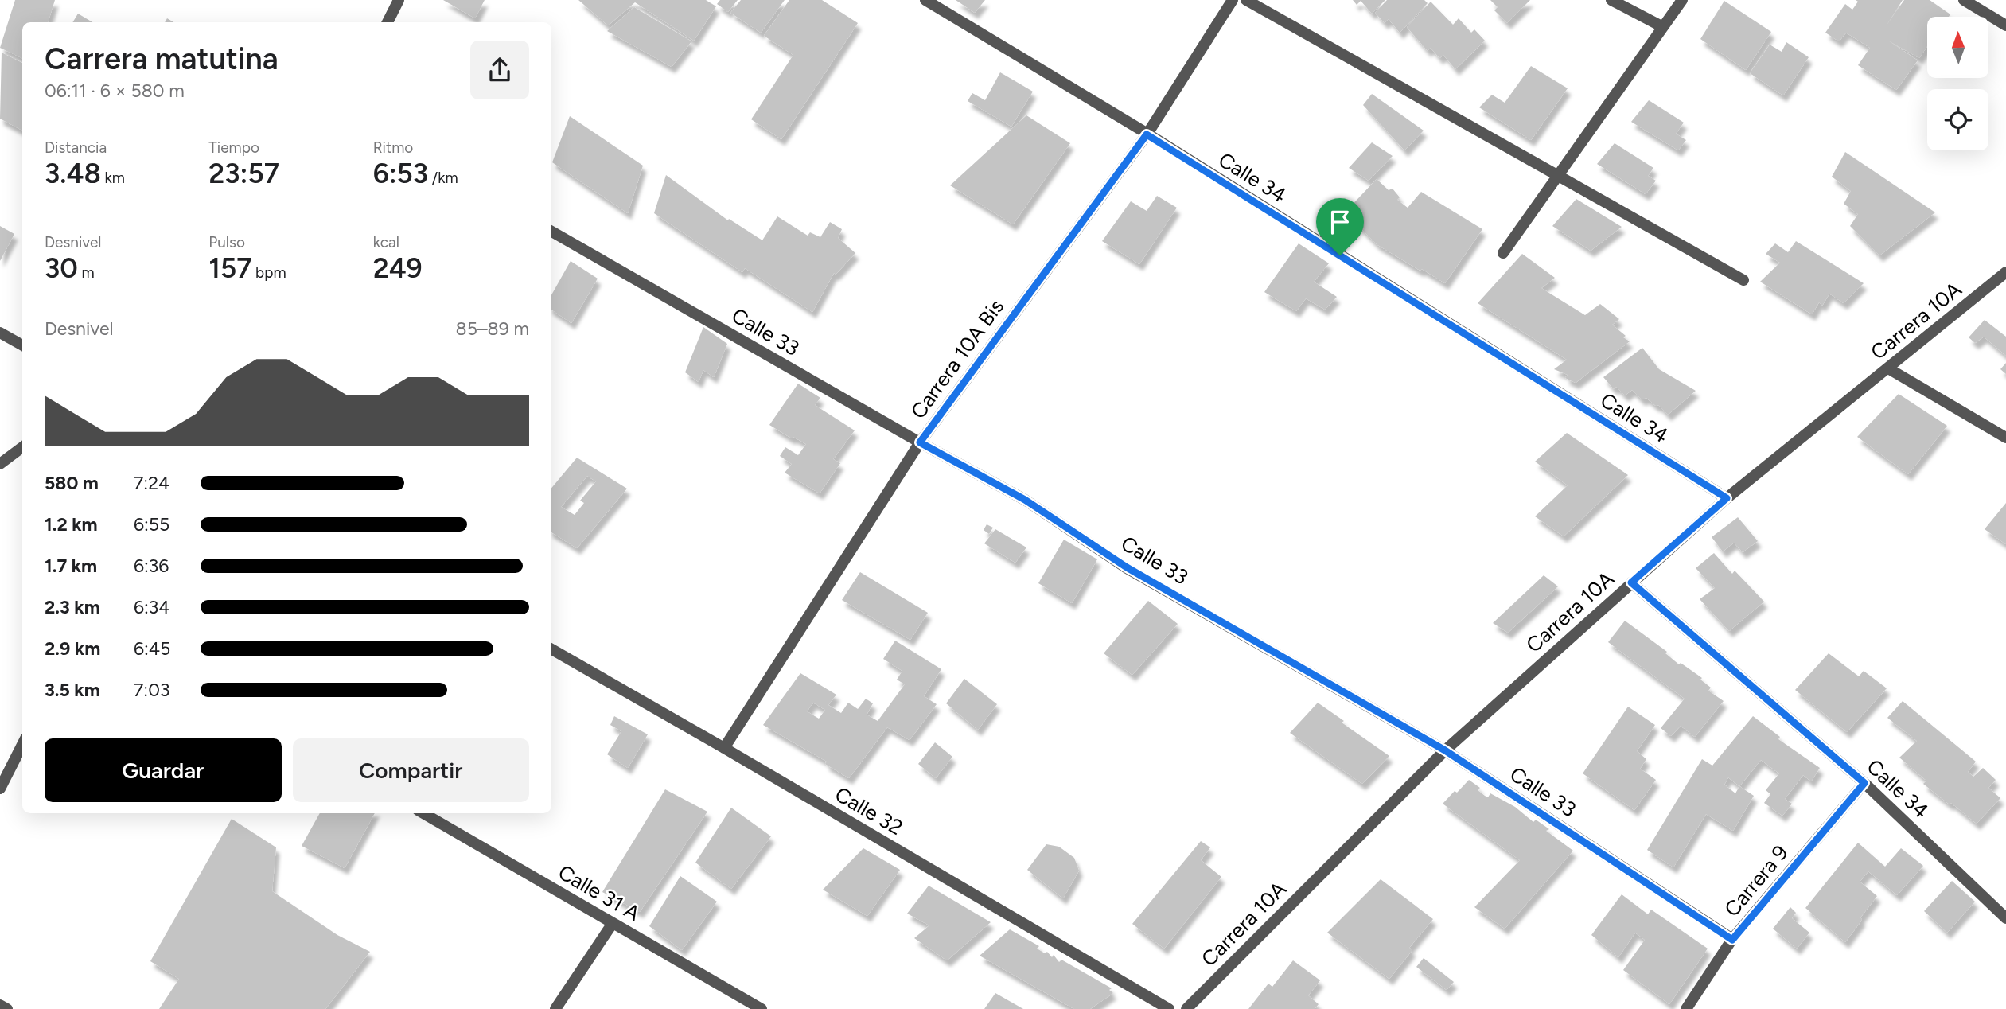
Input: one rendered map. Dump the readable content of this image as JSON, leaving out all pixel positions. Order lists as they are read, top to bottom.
{
  "streets": {
    "street": [
      "Calle 34",
      "Carrera 10A",
      "Calle 33",
      "Carrera 10A Bis",
      "Calle 32",
      "Carrera 9",
      "Calle 31 A"
    ]
  },
  "crossings": [
    ["Calle 34", "Carrera 10A"],
    ["Calle 34", "Carrera 10A Bis"],
    ["Calle 34", "Carrera 9"],
    ["Carrera 10A", "Calle 33"],
    ["Calle 33", "Carrera 10A Bis"],
    ["Calle 33", "Carrera 9"],
    ["Carrera 10A Bis", "Calle 32"]
  ],
  "north": "top",
  "page": {
    "heading": ["Carrera matutina", "06:11 · 6 × 580 m"],
    "stats": [
      ["Distancia", "3.48 km"],
      ["Tiempo", "23:57"],
      ["Ritmo", "6:53 /km"],
      ["Desnivel", "30 m"],
      ["Pulso", "157 bpm"],
      ["kcal", "249"]
    ],
    "chart": ["Desnivel", "85–89 m"],
    "list": [
      {
        "name": "580 m",
        "note": "7:24"
      },
      {
        "name": "1.2 km",
        "note": "6:55"
      },
      {
        "name": "1.7 km",
        "note": "6:36"
      },
      {
        "name": "2.3 km",
        "note": "6:34"
      },
      {
        "name": "2.9 km",
        "note": "6:45"
      },
      {
        "name": "3.5 km",
        "note": "7:03"
      }
    ],
    "buttons": ["Guardar", "Compartir"]
  }
}
